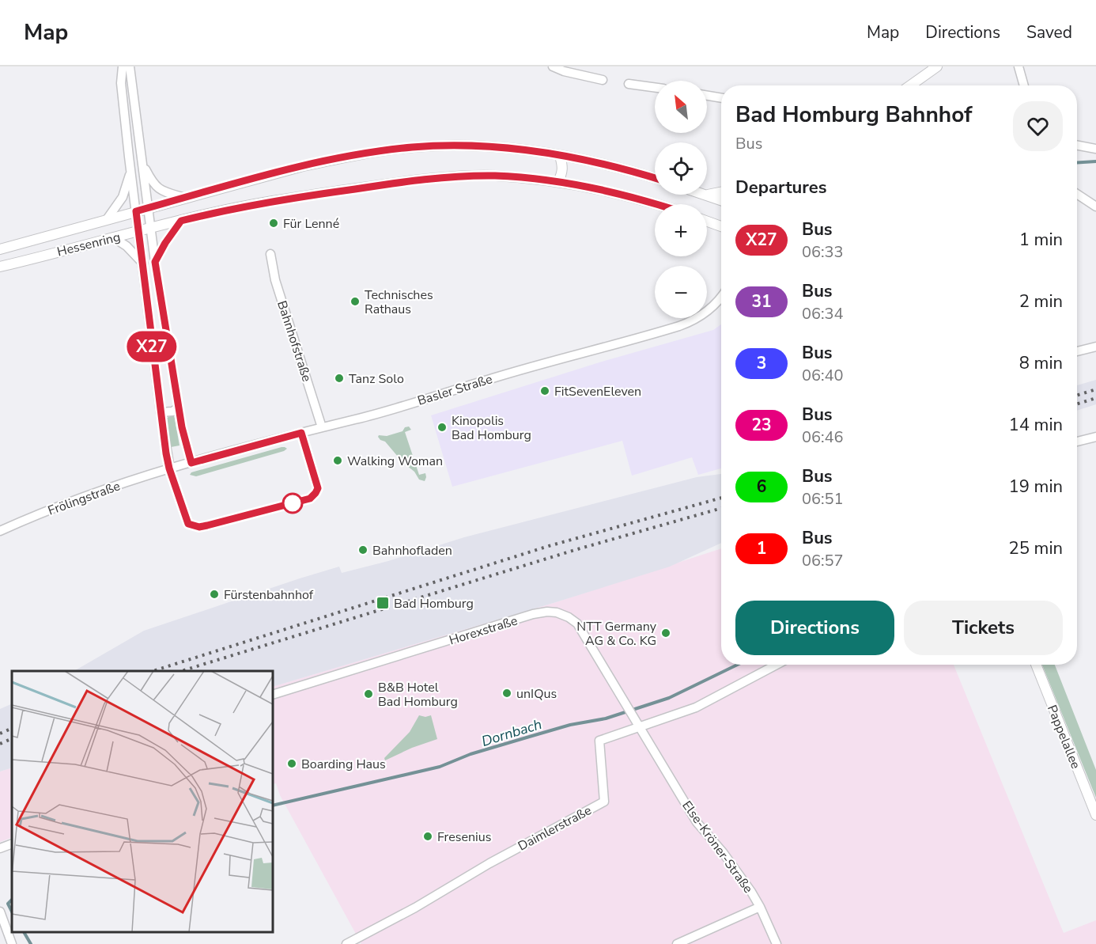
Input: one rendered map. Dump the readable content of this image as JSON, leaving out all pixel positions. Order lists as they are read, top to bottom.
{
  "streets": {
    "street": [
      "Hessenring",
      "Bahnhofstraße",
      "Basler Straße",
      "Frölingstraße",
      "Horexstraße",
      "Pappelallee",
      "Daimlerstraße",
      "Else-Kröner-Straße"
    ]
  },
  "crossings": [
    ["Bahnhofstraße", "Basler Straße"],
    ["Basler Straße", "Frölingstraße"],
    ["Horexstraße", "Daimlerstraße"],
    ["Horexstraße", "Else-Kröner-Straße"],
    ["Daimlerstraße", "Else-Kröner-Straße"]
  ],
  "water": ["Dornbach"],
  "places": {
    "other": [
      "Für Lenné",
      "Technisches Rathaus",
      "Tanz Solo",
      "FitSevenEleven",
      "Kinopolis Bad Homburg",
      "Walking Woman",
      "Bahnhofladen",
      "Fürstenbahnhof",
      "NTT Germany AG & Co. KG",
      "unIQus",
      "B&B Hotel Bad Homburg",
      "Boarding Haus",
      "Fresenius"
    ],
    "transit": ["Bad Homburg"]
  },
  "lines": ["bus line X27"],
  "north": "top left",
  "page": {
    "header": "Map",
    "nav": ["Map", "Directions", "Saved"],
    "on_map": "X27",
    "map_buttons": ["+", "−"],
    "heading": [
      ["Bad Homburg Bahnhof", "Bus"],
      "Departures"
    ],
    "list": [
      {
        "mark": "X27",
        "name": "Bus",
        "note": "06:33",
        "value": "1 min"
      },
      {
        "mark": "31",
        "name": "Bus",
        "note": "06:34",
        "value": "2 min"
      },
      {
        "mark": "3",
        "name": "Bus",
        "note": "06:40",
        "value": "8 min"
      },
      {
        "mark": "23",
        "name": "Bus",
        "note": "06:46",
        "value": "14 min"
      },
      {
        "mark": "6",
        "name": "Bus",
        "note": "06:51",
        "value": "19 min"
      },
      {
        "mark": "1",
        "name": "Bus",
        "note": "06:57",
        "value": "25 min"
      }
    ],
    "buttons": ["Directions", "Tickets"]
  }
}
